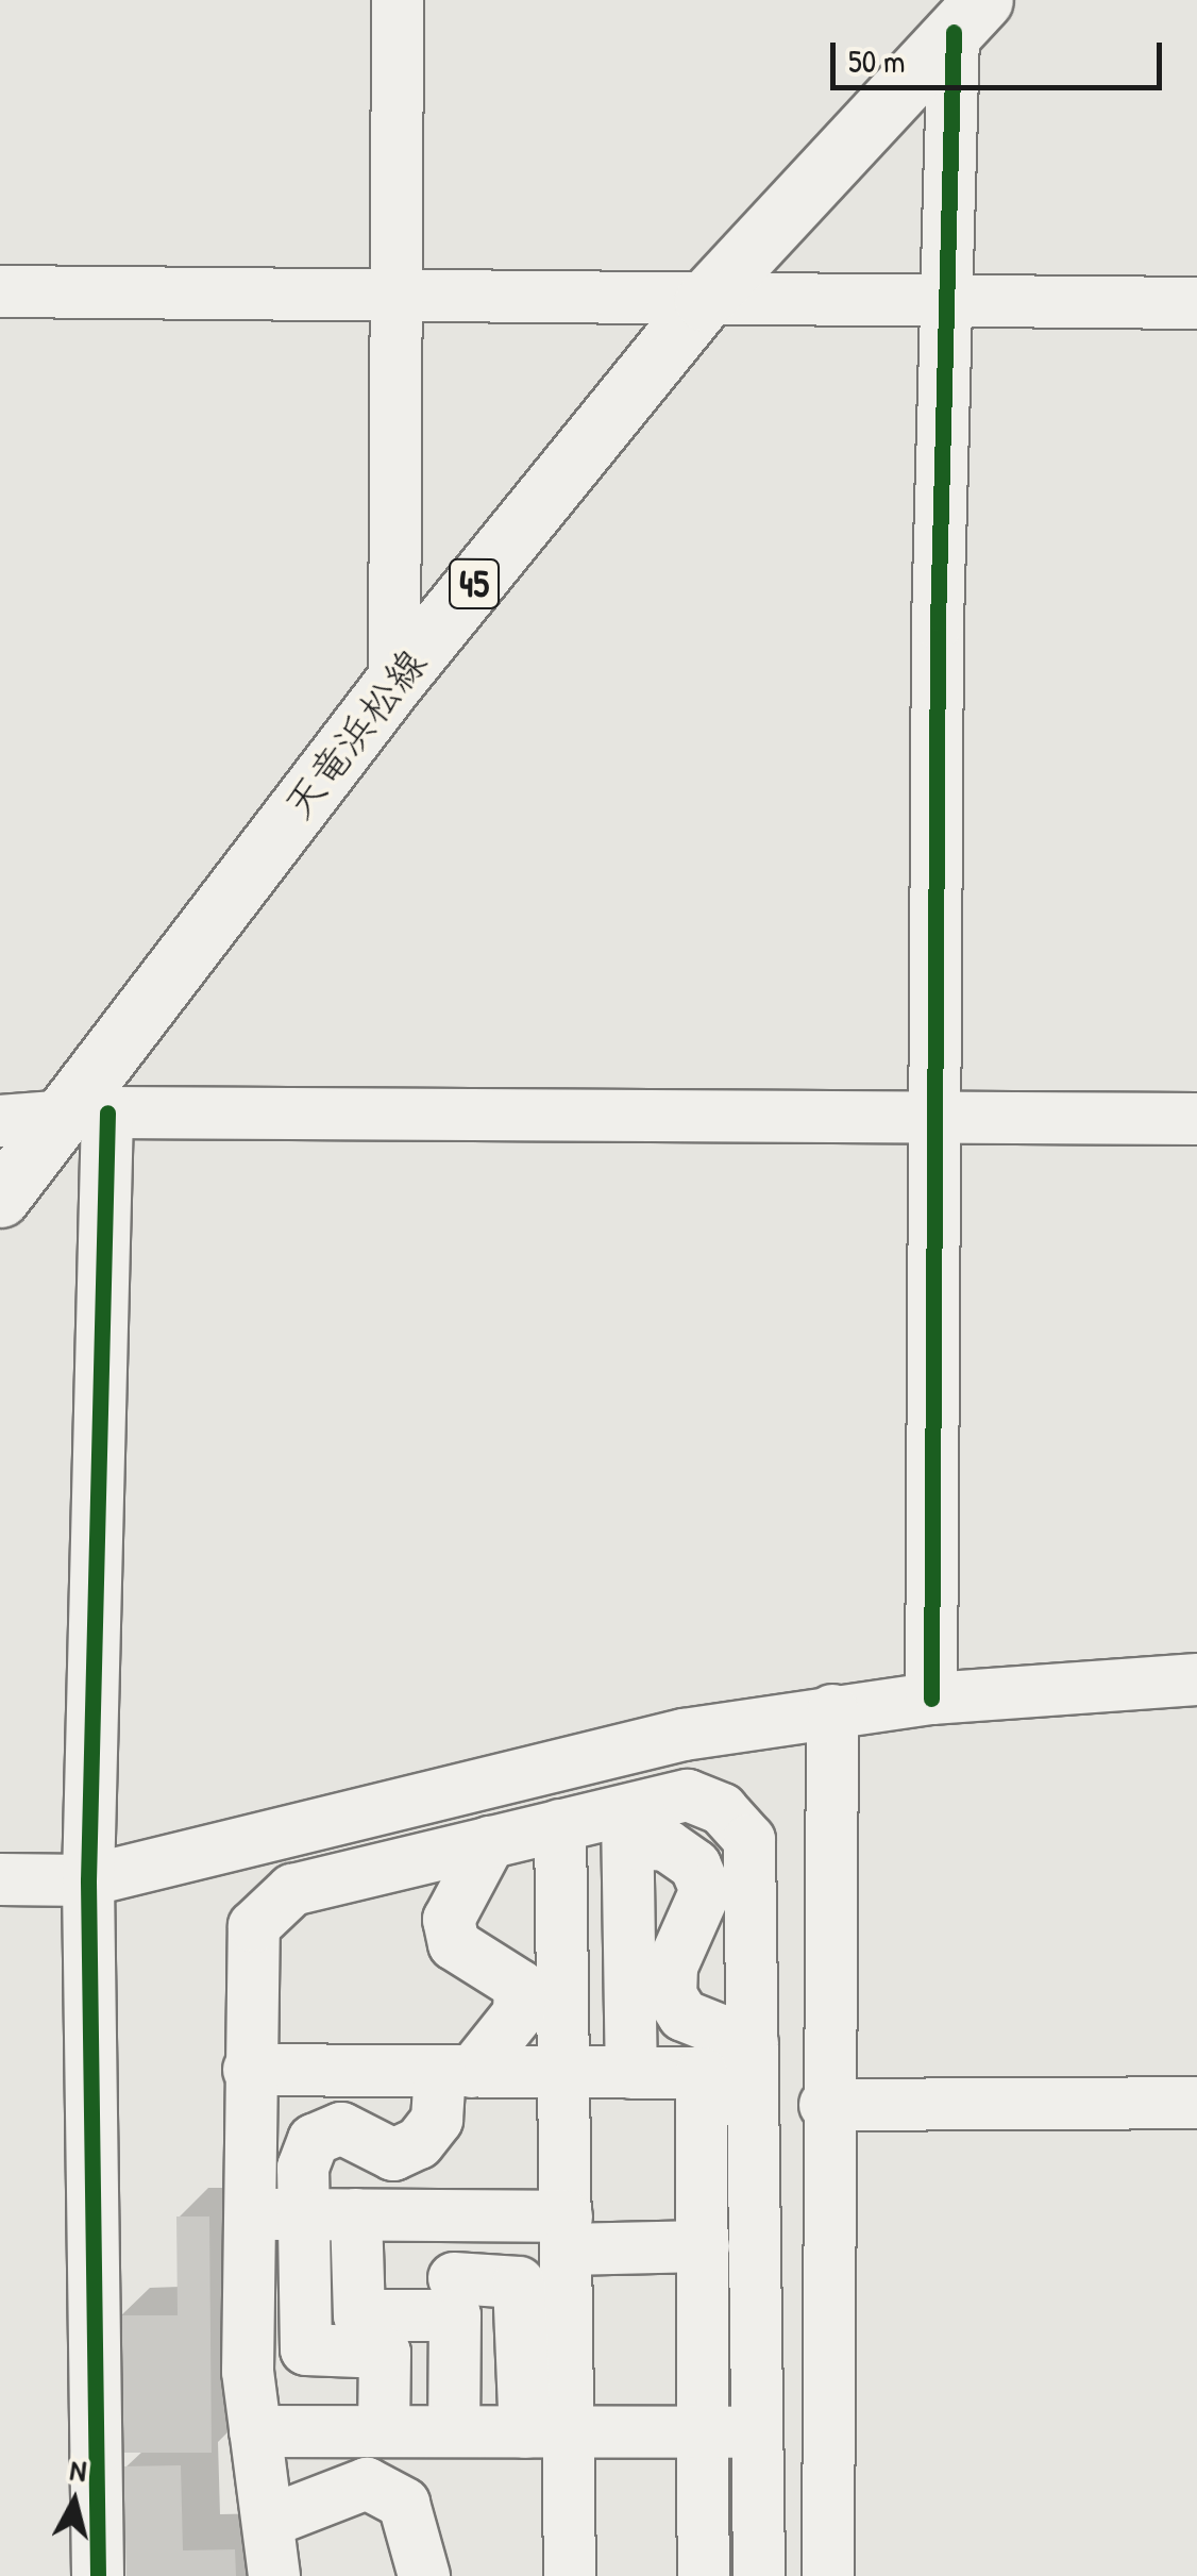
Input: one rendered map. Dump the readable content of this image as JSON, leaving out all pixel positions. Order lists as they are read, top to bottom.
{
  "streets": {
    "main road": ["45", "天竜浜松線"]
  },
  "scale_bar": "50 m",
  "north": "top"
}
